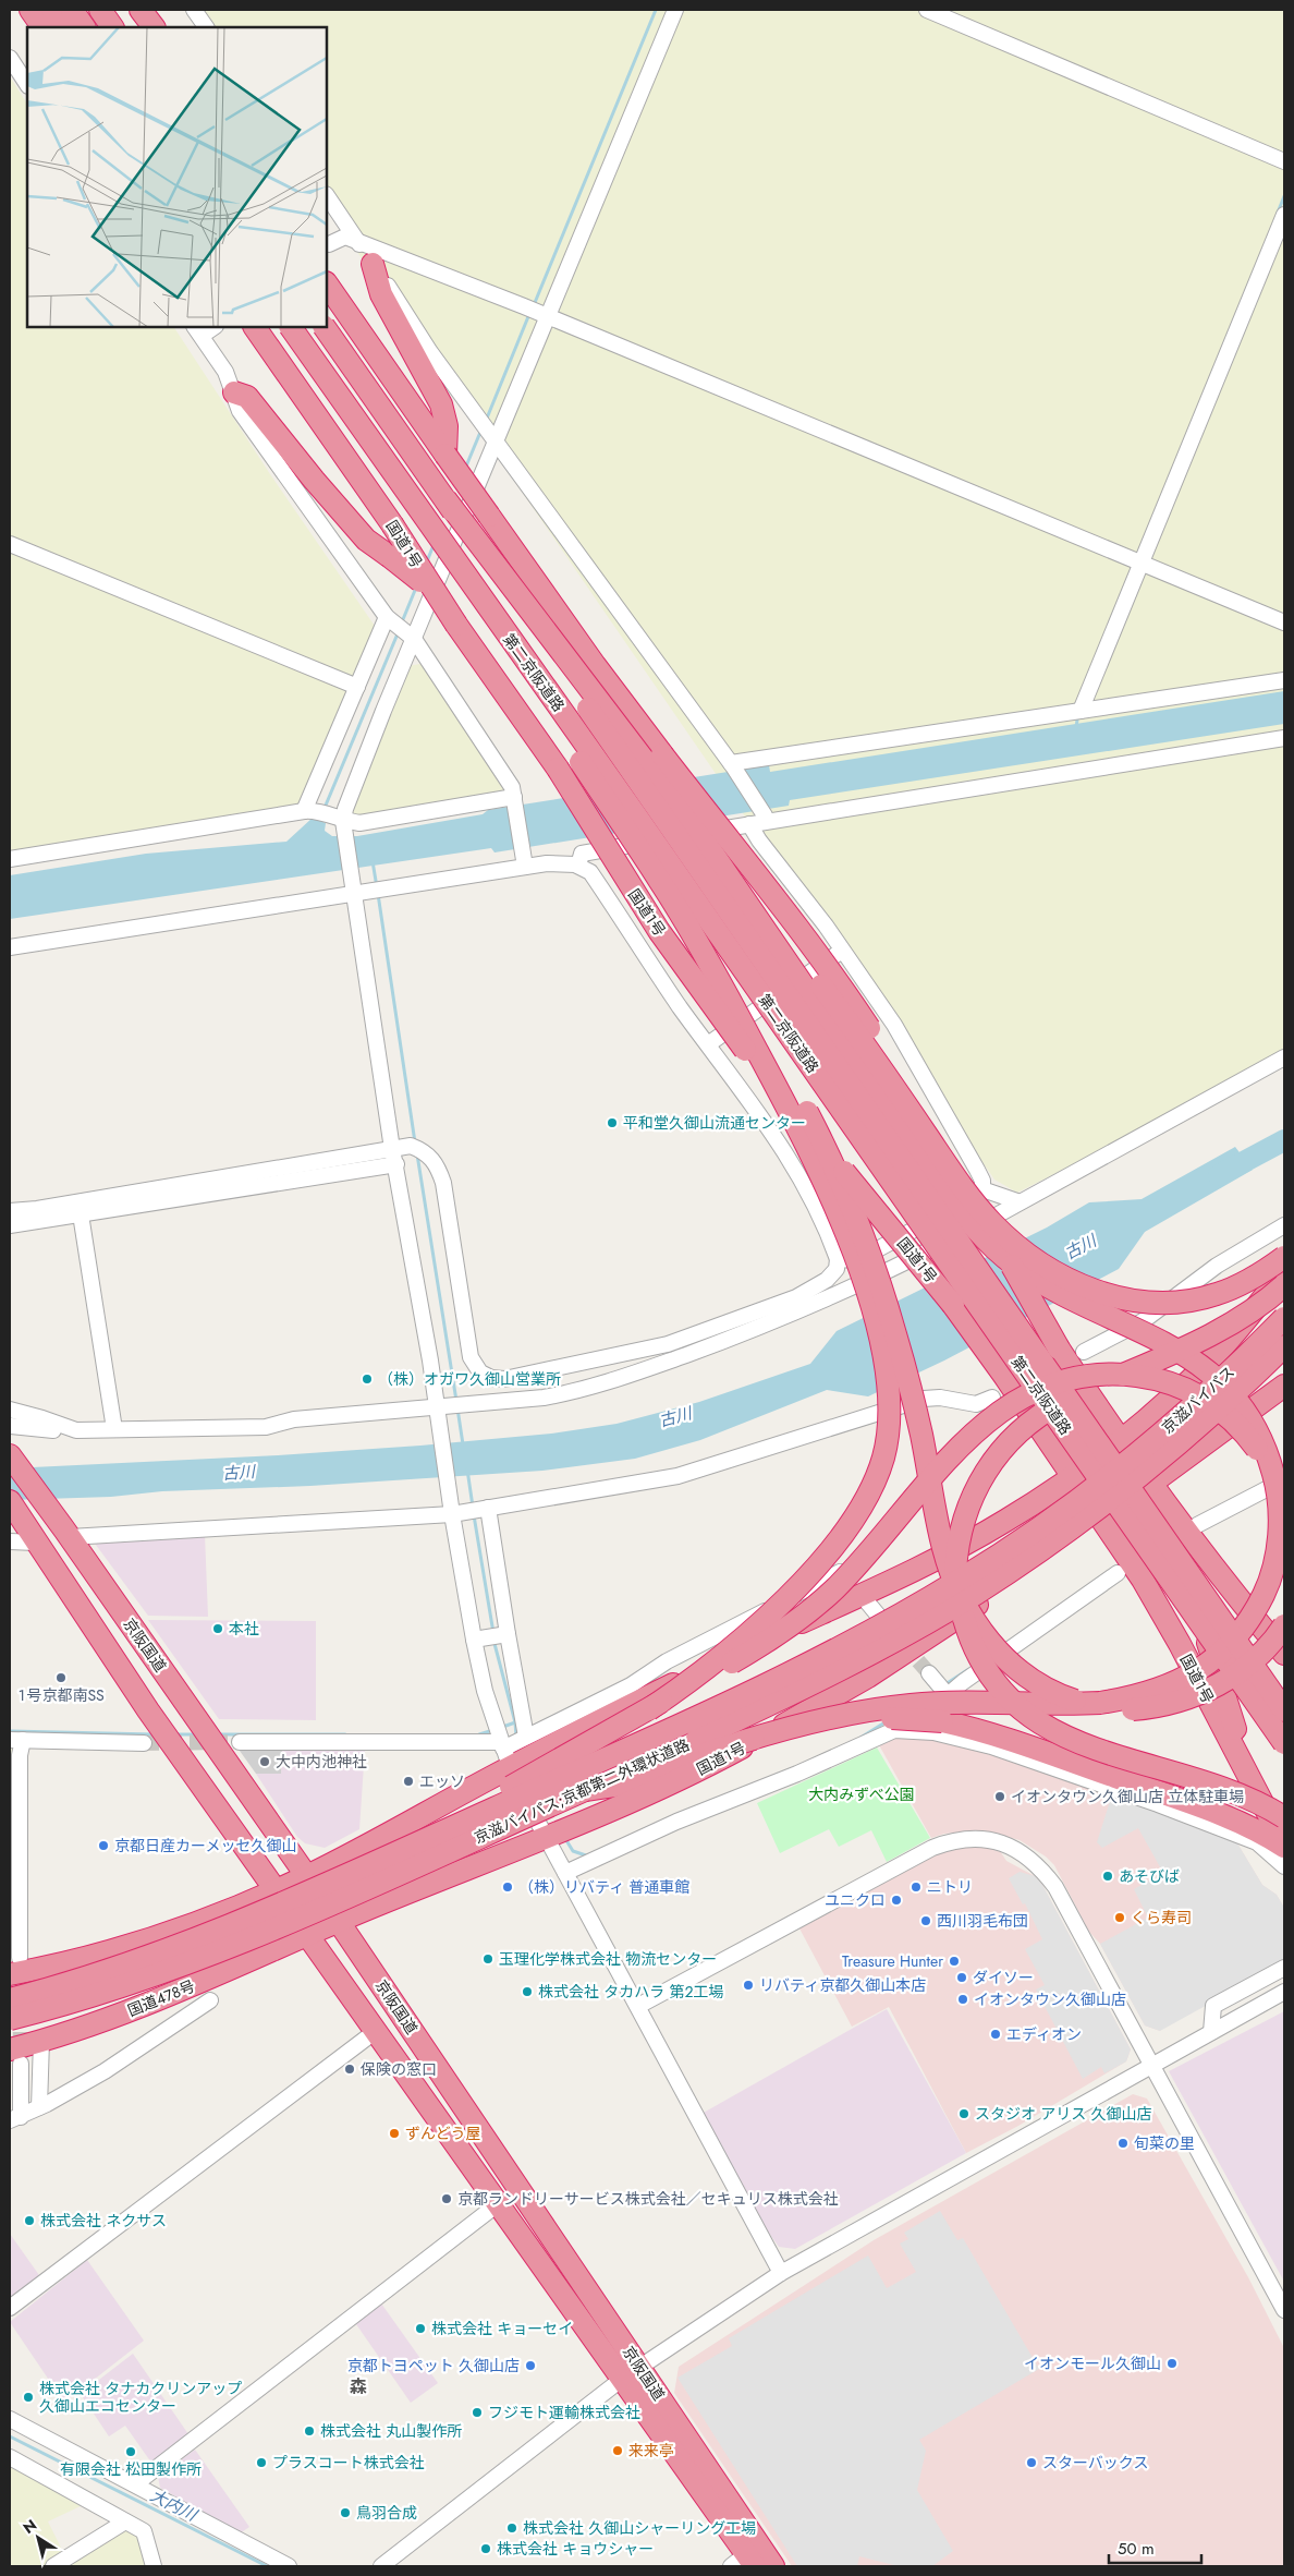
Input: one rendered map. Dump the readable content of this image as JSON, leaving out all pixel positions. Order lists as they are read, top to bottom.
{
  "streets": {
    "highway": [
      "国道1号",
      "第二京阪道路",
      "京滋バイパス",
      "京阪国道",
      "京滋バイパス;京都第二外環状道路",
      "国道478号"
    ]
  },
  "crossings": [
    ["国道1号", "京滋バイパス"],
    ["国道1号", "京阪国道"],
    ["国道1号", "京滋バイパス;京都第二外環状道路"],
    ["国道1号", "国道478号"],
    ["京滋バイパス", "京滋バイパス;京都第二外環状道路"],
    ["京阪国道", "京滋バイパス;京都第二外環状道路"],
    ["京阪国道", "国道478号"]
  ],
  "districts": ["森"],
  "water": ["古川", "大内川"],
  "parks": ["大内みずべ公園"],
  "places": [
    "平和堂久御山流通センター",
    "（株）オガワ久御山営業所",
    "本社",
    "１号京都南SS",
    "大中内池神社",
    "エッソ",
    "イオンタウン久御山店 立体駐車場",
    "京都日産カーメッセ久御山",
    "あそびば",
    "（株）リバティ 普通車館",
    "ニトリ",
    "ユニクロ",
    "くら寿司",
    "西川羽毛布団",
    "玉理化学株式会社 物流センター",
    "Treasure Hunter",
    "ダイソー",
    "リバティ京都久御山本店",
    "株式会社 タカハラ 第２工場",
    "イオンタウン久御山店",
    "エディオン",
    "保険の窓口",
    "スタジオ アリス 久御山店",
    "ずんどう屋",
    "旬菜の里",
    "京都ランドリーサービス株式会社／セキュリス株式会社",
    "株式会社 ネクサス",
    "株式会社 キョーセイ",
    "イオンモール久御山",
    "京都トヨペット 久御山店",
    "株式会社 タナカクリンアップ 久御山エコセンター",
    "フジモト運輸株式会社",
    "株式会社 丸山製作所",
    "来来亭",
    "有限会社 松田製作所",
    "プラスコート株式会社",
    "スターバックス",
    "鳥羽合成",
    "株式会社 久御山シャーリング工場",
    "株式会社 キョウシャー"
  ],
  "scale_bar": "50 m",
  "north": "top left"
}
